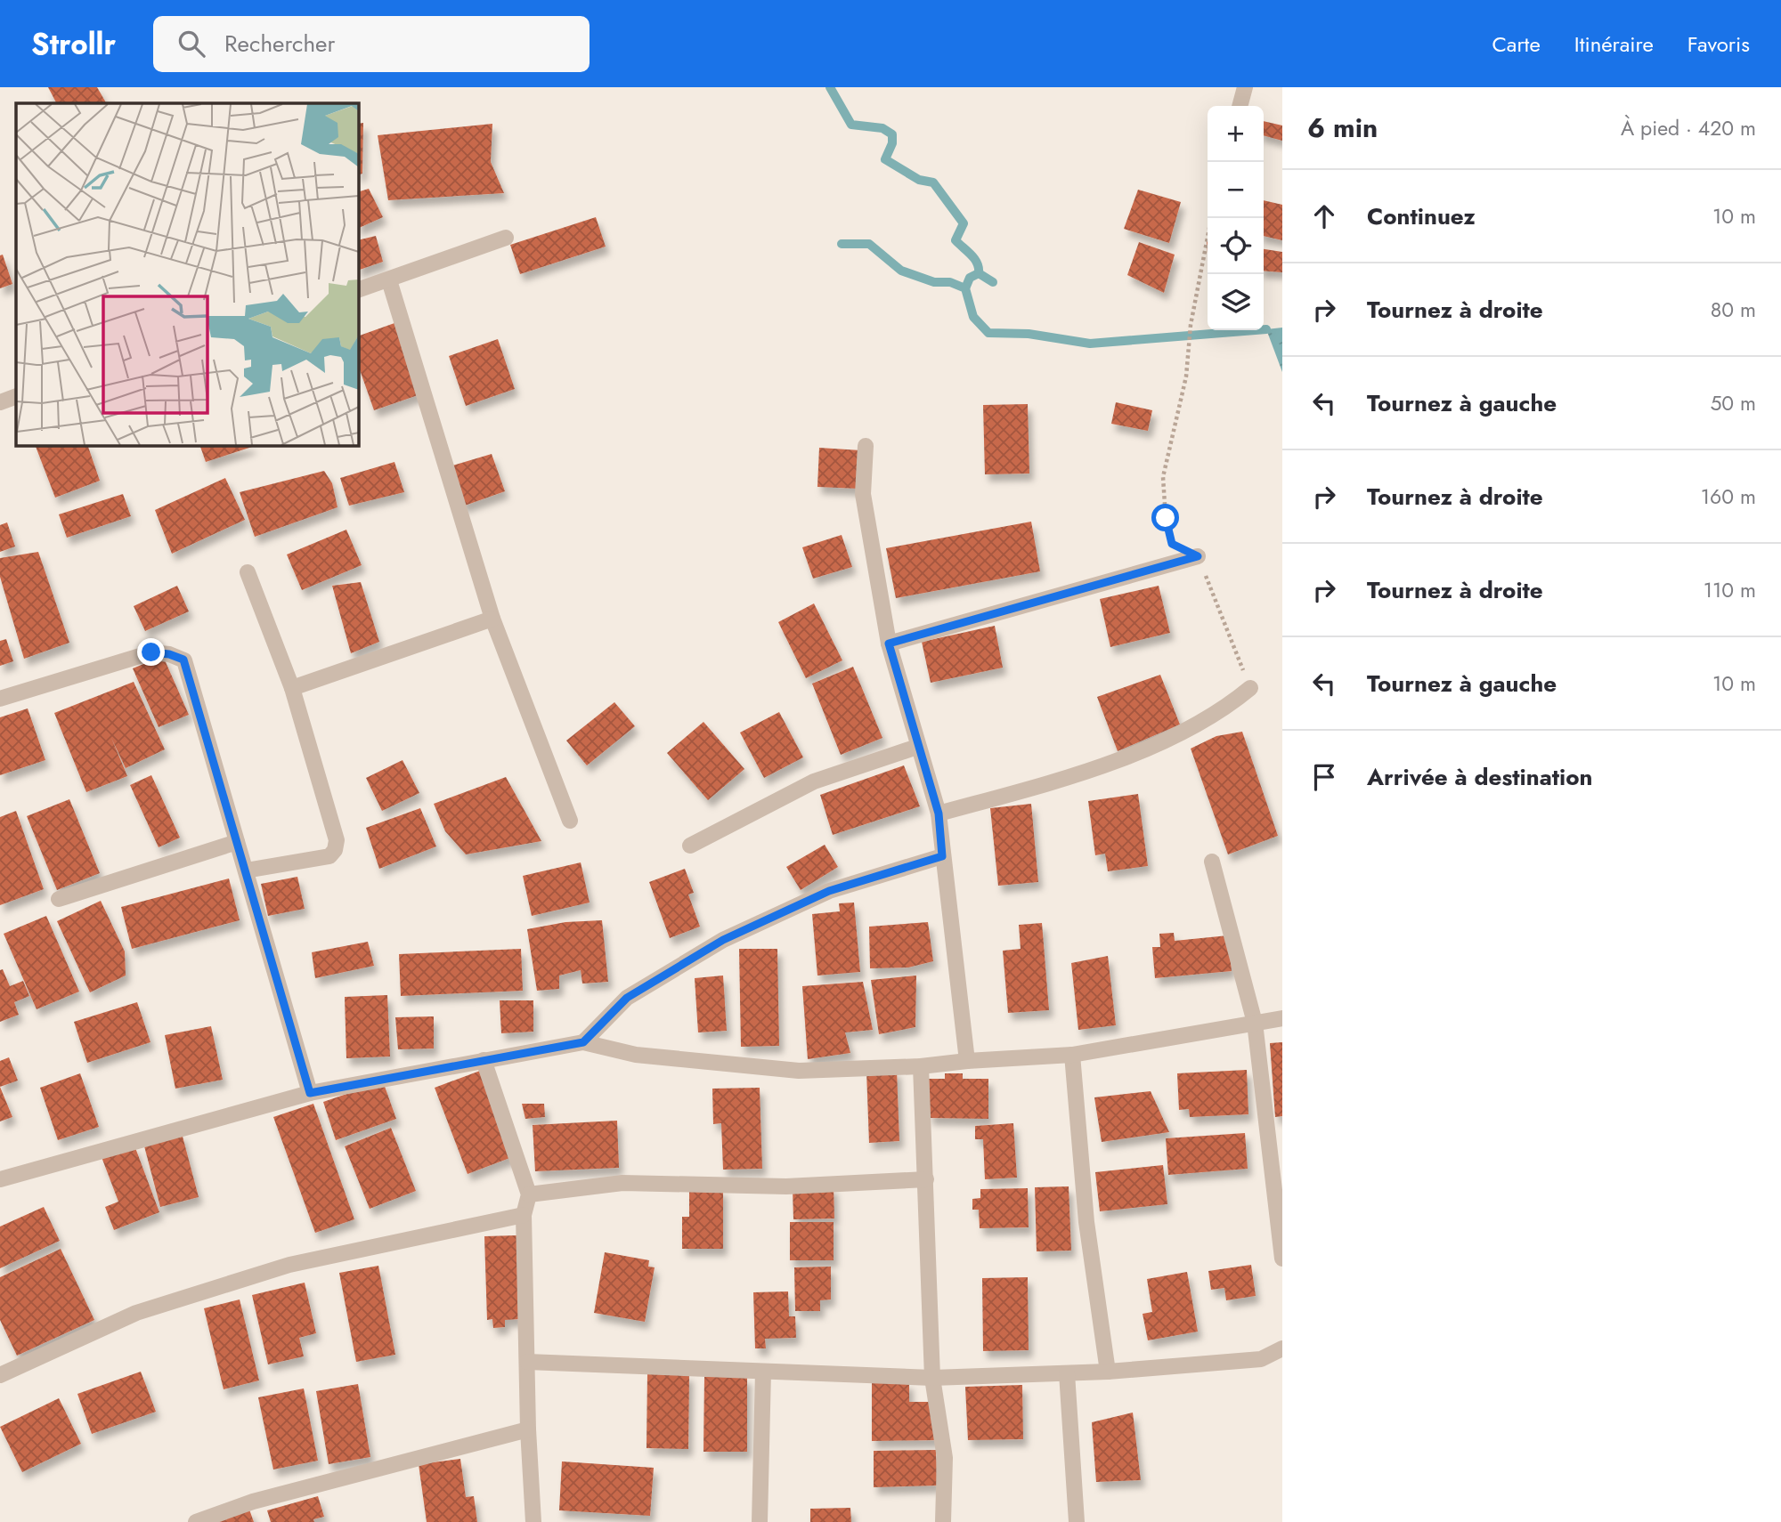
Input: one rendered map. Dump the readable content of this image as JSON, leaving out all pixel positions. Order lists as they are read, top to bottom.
{
  "page": {
    "header": "Strollr",
    "search": "Rechercher",
    "nav": ["Carte", "Itinéraire", "Favoris"],
    "heading": ["6 min", "À pied · 420 m"],
    "map_buttons": ["+", "−"],
    "list": [
      ["Continuez", "10 m"],
      ["Tournez à droite", "80 m"],
      ["Tournez à gauche", "50 m"],
      ["Tournez à droite", "160 m"],
      ["Tournez à droite", "110 m"],
      ["Tournez à gauche", "10 m"],
      "Arrivée à destination"
    ]
  }
}
